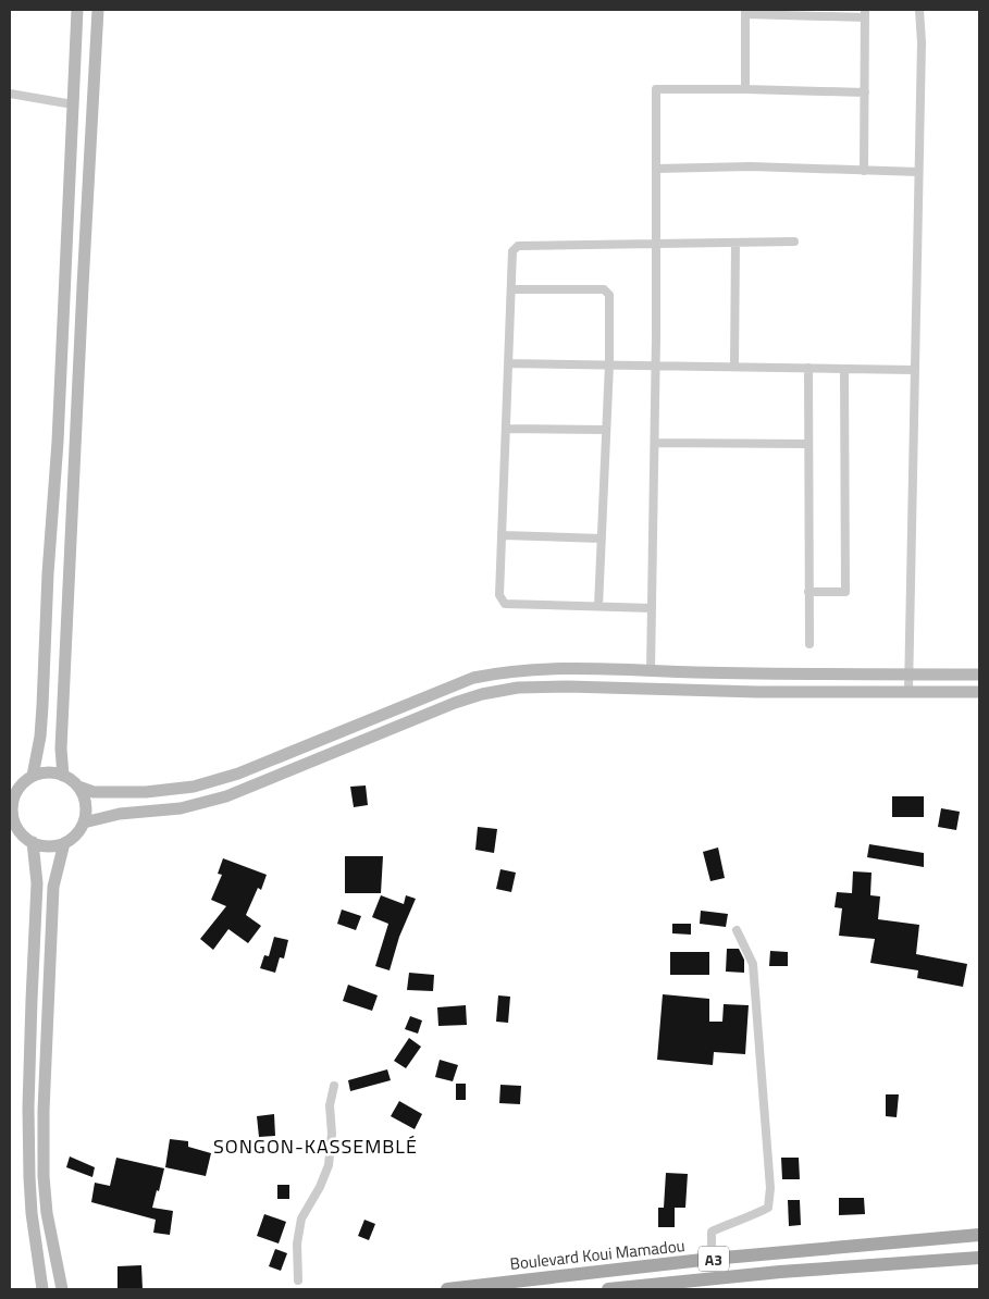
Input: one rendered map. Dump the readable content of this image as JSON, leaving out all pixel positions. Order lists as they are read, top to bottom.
{
  "streets": {
    "main road": ["Boulevard Koui Mamadou", "A3"]
  },
  "districts": ["SONGON-KASSEMBLÉ"]
}
